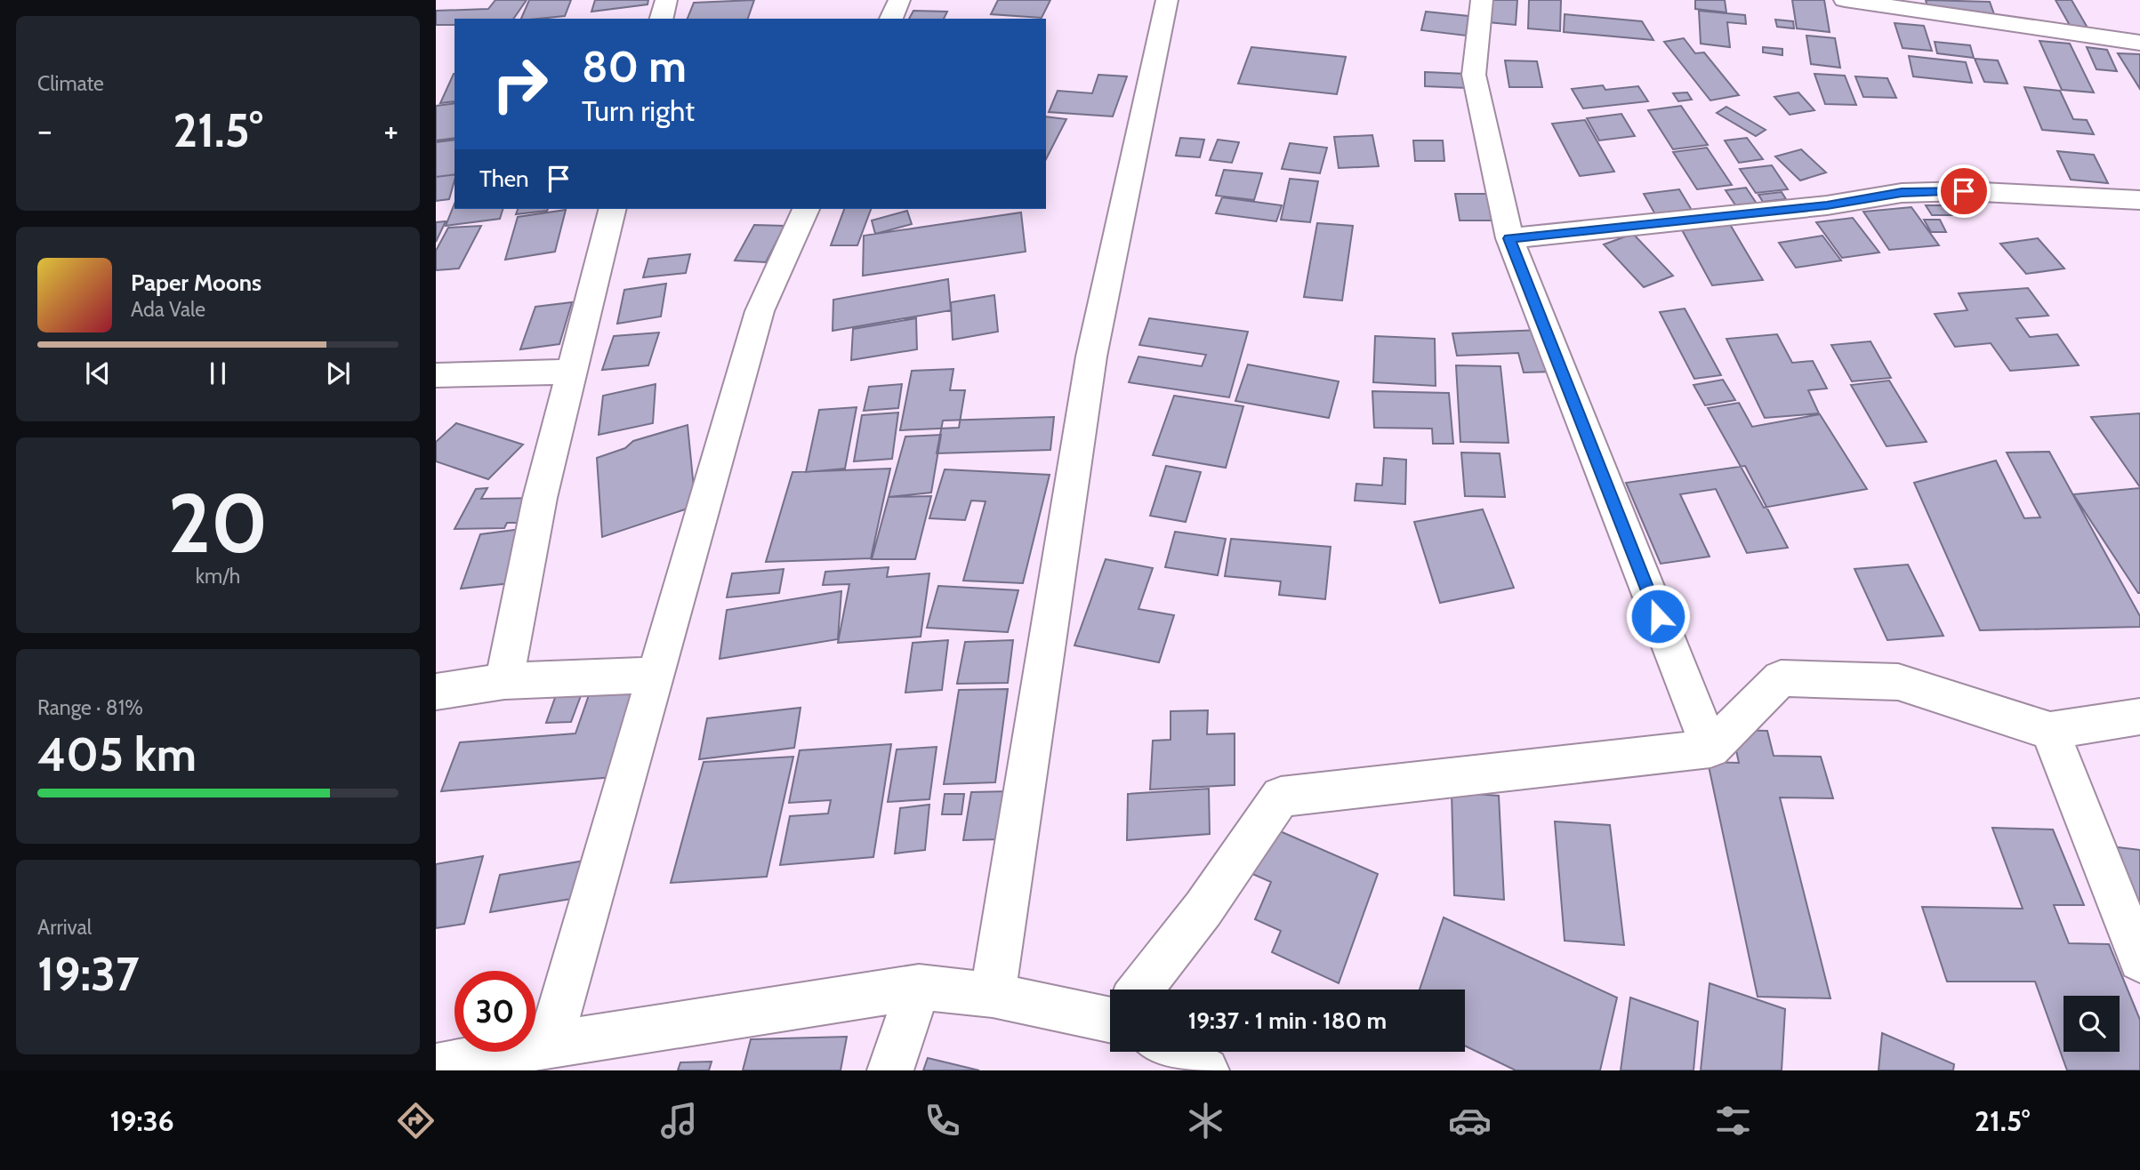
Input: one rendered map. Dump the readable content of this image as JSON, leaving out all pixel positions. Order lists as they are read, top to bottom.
{
  "page": {
    "tile": [
      "Climate",
      ["20", "km/h"],
      ["Range · 81%", "405 km"],
      ["Arrival", "19:37"]
    ],
    "turn": ["80 m", "Turn right"],
    "heat": ["−", "21.5°", "+"],
    "then": "Then",
    "song": ["Paper Moons", "Ada Vale"],
    "limit": "30",
    "trip": "19:37 · 1 min · 180 m",
    "tabs": ["19:36", "21.5°"]
  }
}
